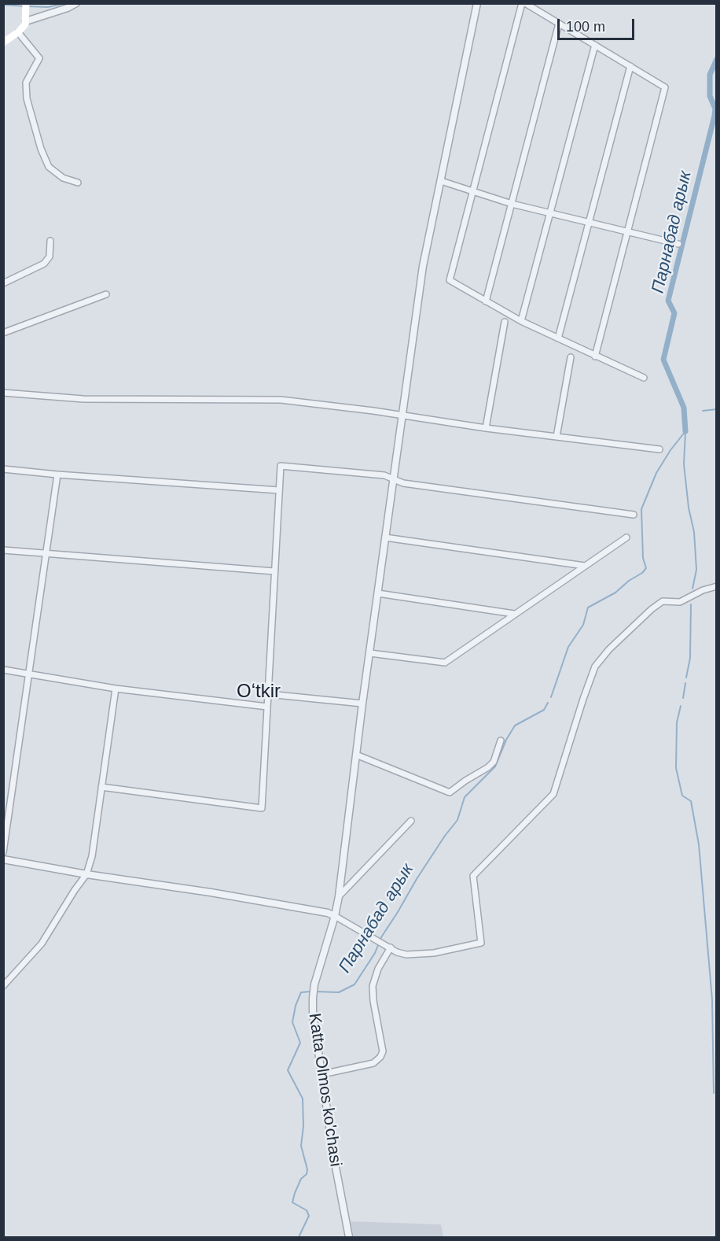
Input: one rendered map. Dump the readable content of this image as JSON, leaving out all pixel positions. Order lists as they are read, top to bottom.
{
  "streets": {
    "street": ["Katta Olmos ko'chasi"]
  },
  "districts": ["Oʻtkir"],
  "water": ["Парнабад арык"],
  "scale_bar": "100 m"
}
